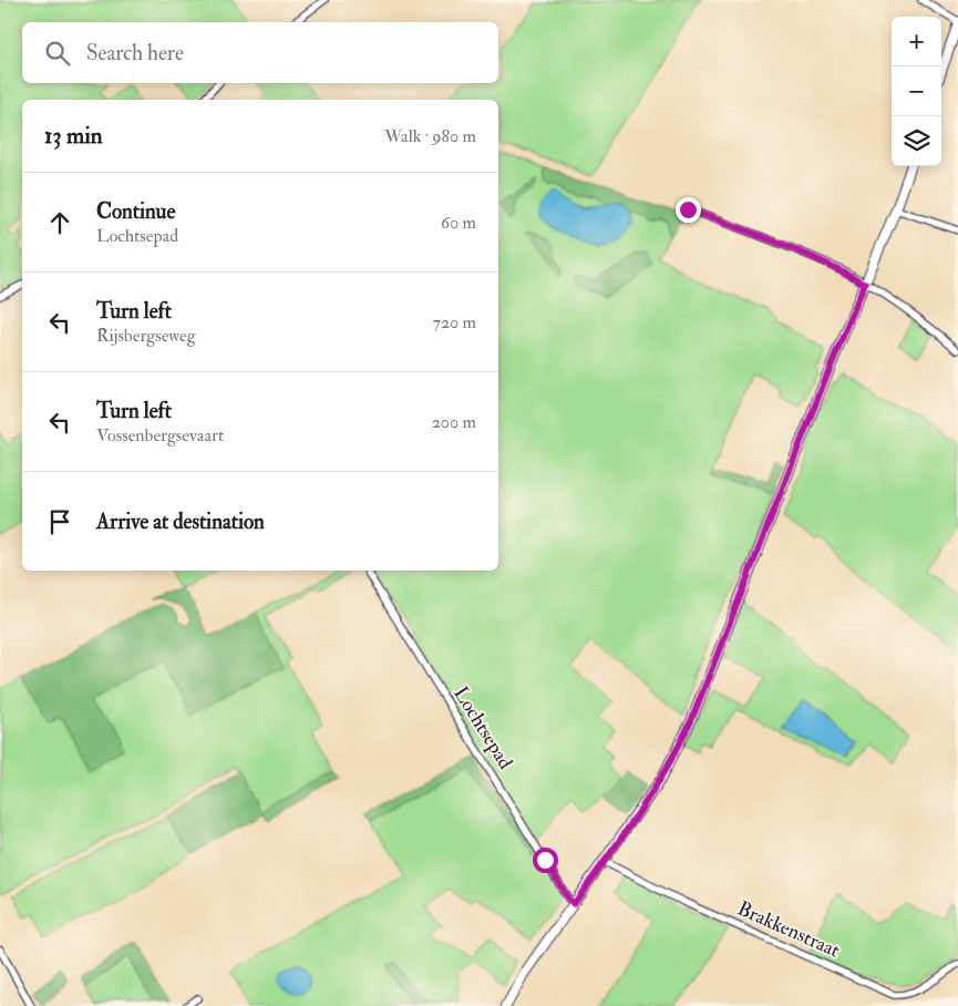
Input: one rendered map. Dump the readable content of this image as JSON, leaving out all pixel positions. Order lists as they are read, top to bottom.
{
  "streets": {
    "street": ["Lochtsepad", "Brakkenstraat"]
  },
  "page": {
    "map_buttons": ["+", "−"],
    "search": "Search here",
    "heading": ["13 min", "Walk · 980 m"],
    "list": [
      ["Continue", "Lochtsepad", "60 m"],
      ["Turn left", "Rijsbergseweg", "720 m"],
      ["Turn left", "Vossenbergsevaart", "200 m"],
      "Arrive at destination"
    ]
  }
}
